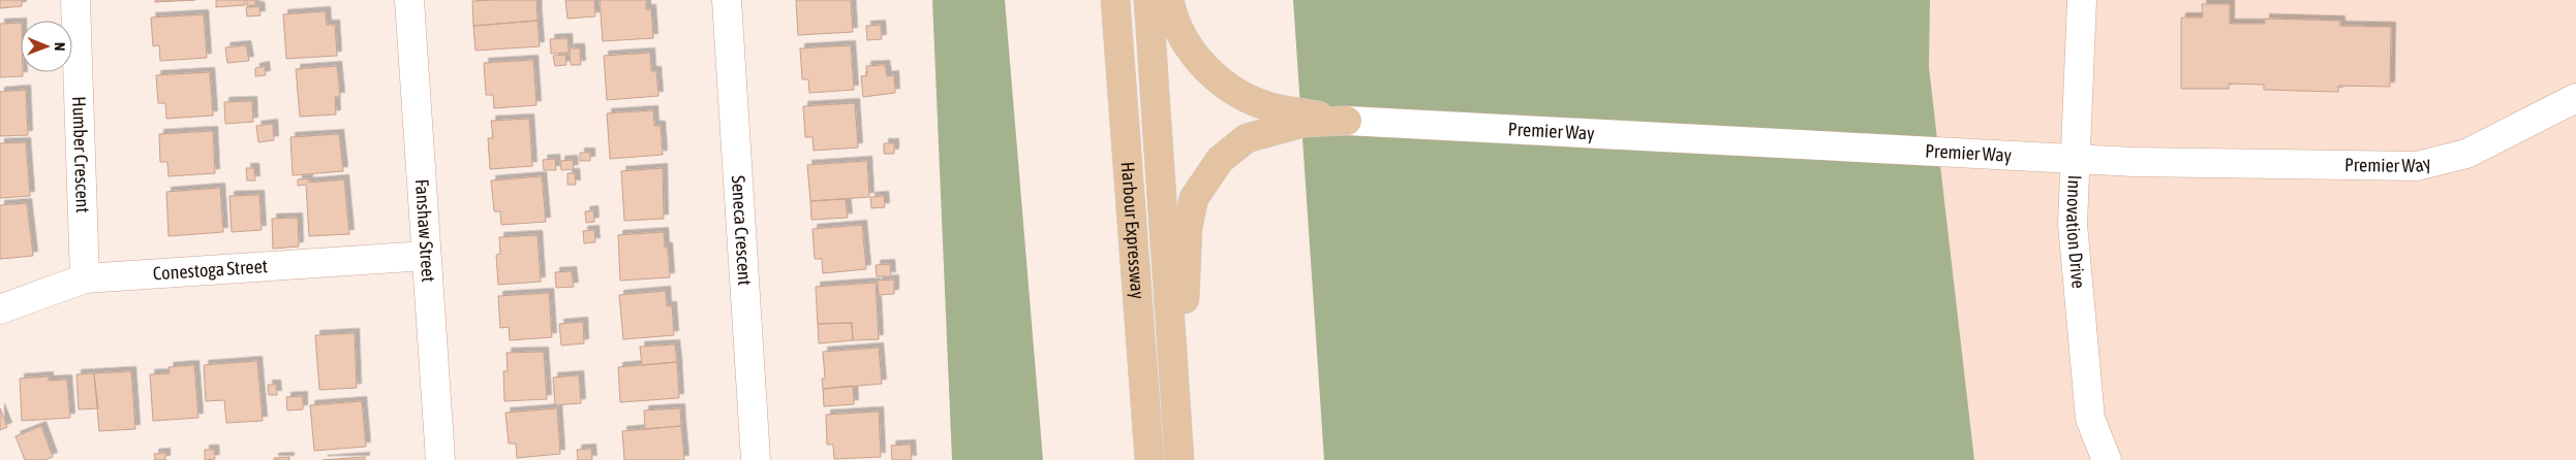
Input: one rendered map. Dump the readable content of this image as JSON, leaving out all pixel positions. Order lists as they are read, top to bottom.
{
  "streets": {
    "main road": ["Harbour Expressway"],
    "street": [
      "Premier Way",
      "Humber Crescent",
      "Fanshaw Street",
      "Seneca Crescent",
      "Innovation Drive",
      "Conestoga Street"
    ]
  },
  "crossings": [
    ["Premier Way", "Innovation Drive"],
    ["Humber Crescent", "Conestoga Street"],
    ["Fanshaw Street", "Conestoga Street"]
  ],
  "north": "right"
}
